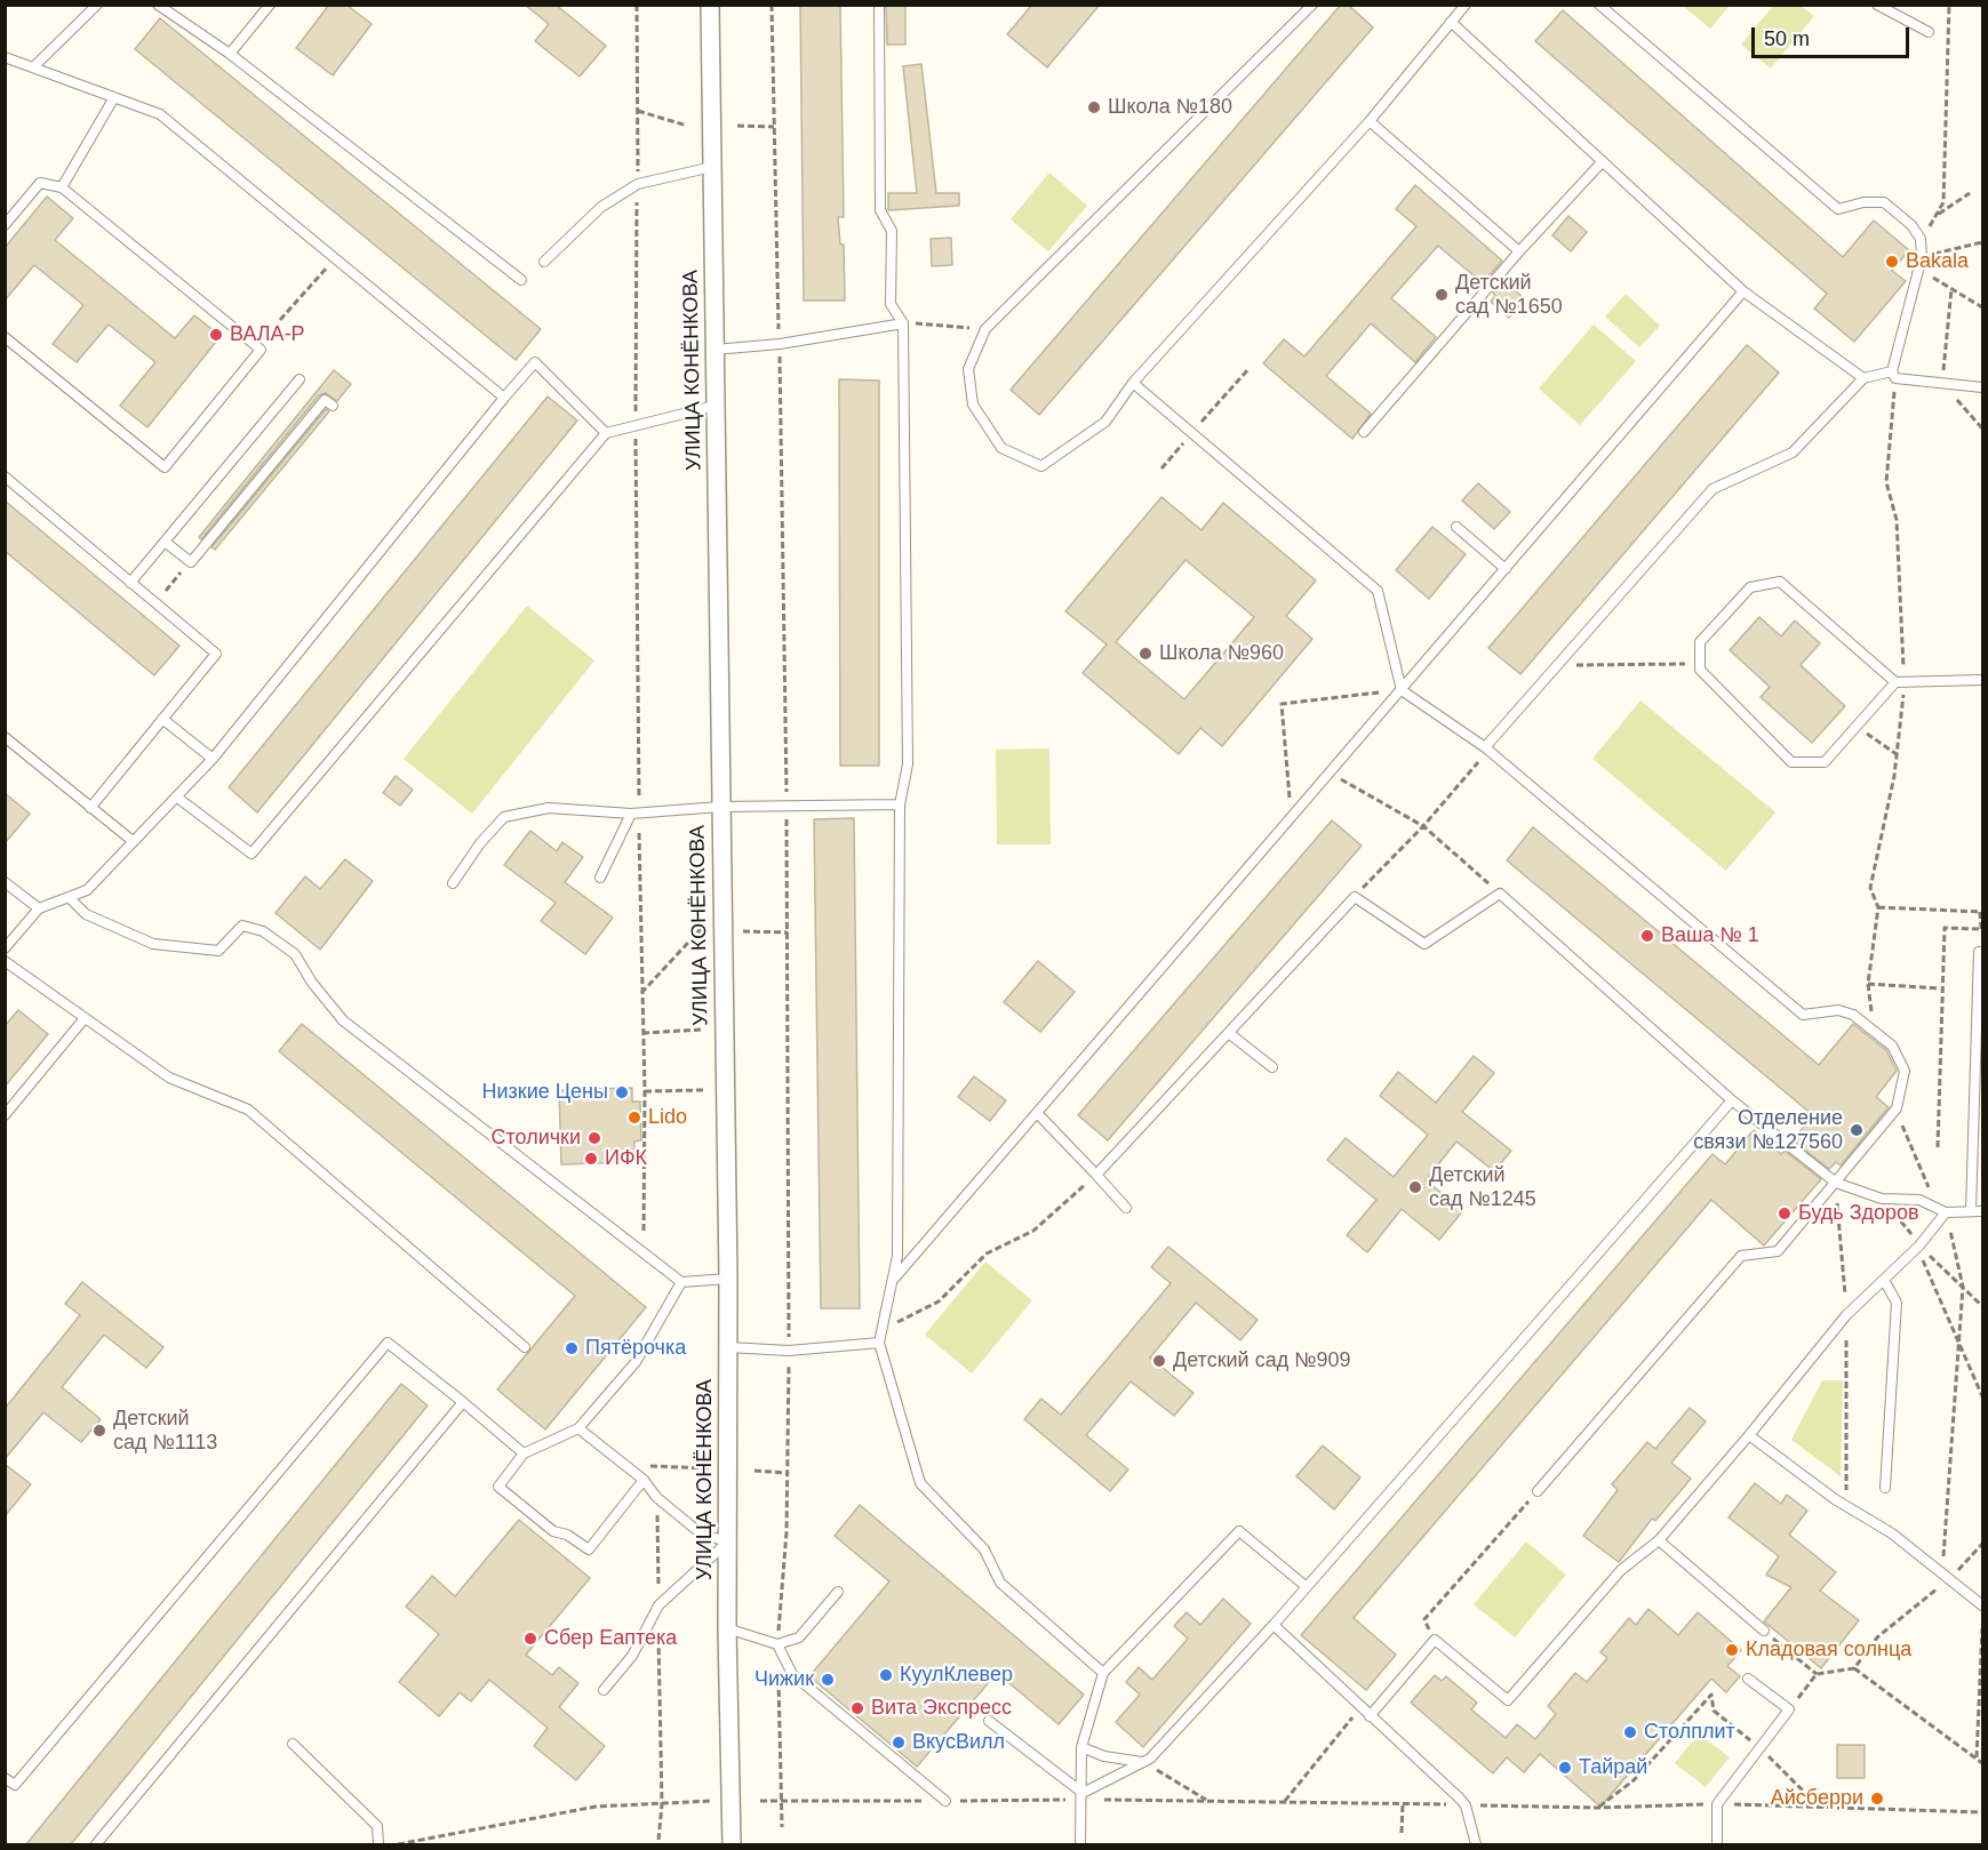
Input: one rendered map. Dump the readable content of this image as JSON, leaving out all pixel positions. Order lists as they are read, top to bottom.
{
  "streets": {
    "street": ["УЛИЦА КОНЁНКОВА"]
  },
  "places": [
    "Школа №180",
    "Bakala",
    "Детский сад №1650",
    "ВАЛА-Р",
    "Школа №960",
    "Ваша № 1",
    "Низкие Цены",
    "Lido",
    "Отделение связи №127560",
    "Столички",
    "ИФК",
    "Детский сад №1245",
    "Будь Здоров",
    "Пятёрочка",
    "Детский сад №909",
    "Детский сад №1113",
    "Сбер Еаптека",
    "Кладовая солнца",
    "КуулКлевер",
    "Чижик",
    "Вита Экспресс",
    "Столплит",
    "ВкусВилл",
    "Тайрай",
    "Айсберри"
  ],
  "scale_bar": "50 m"
}
